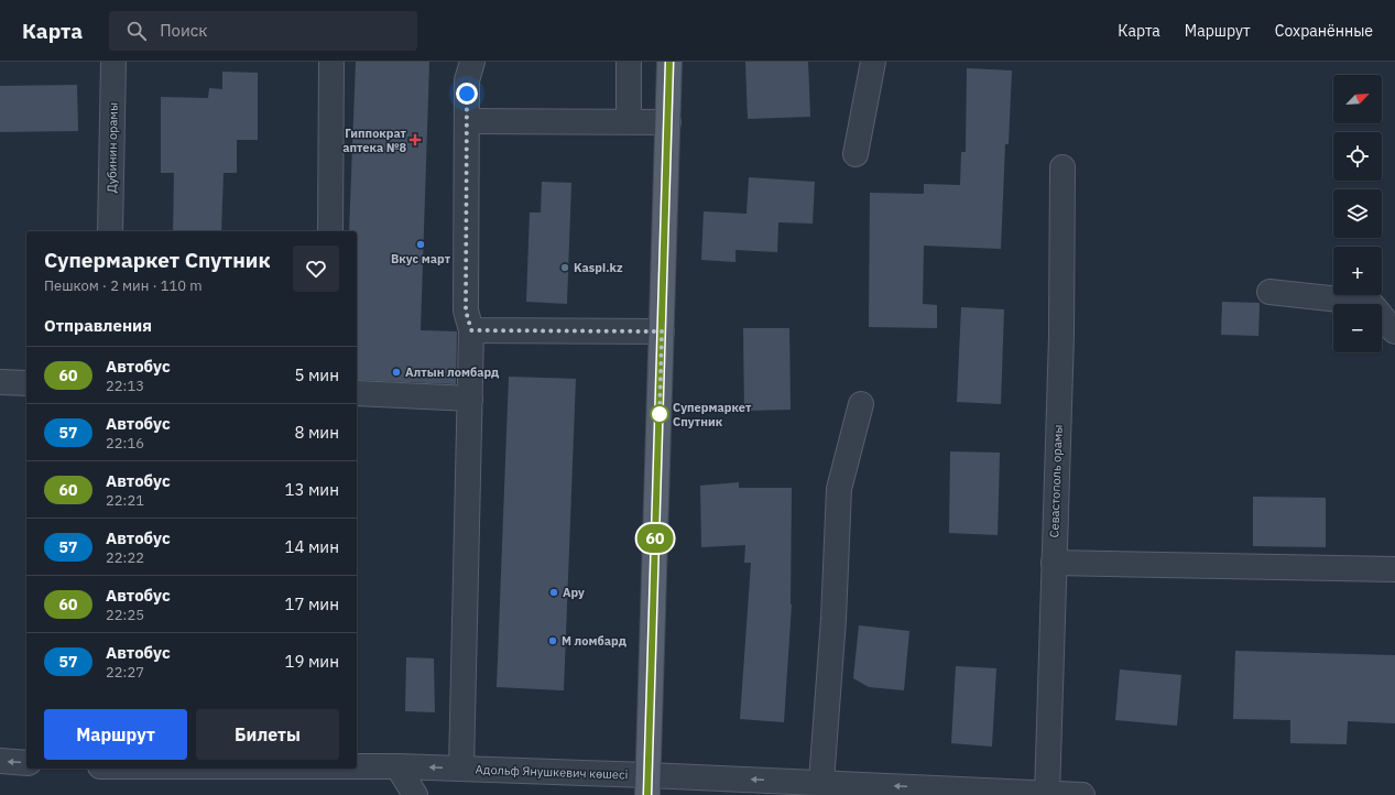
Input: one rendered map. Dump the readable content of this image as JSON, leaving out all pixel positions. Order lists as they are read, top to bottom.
{
  "streets": {
    "street": ["Дубинин орамы", "Севастополь орамы", "Адольф Янушкевич көшесі"]
  },
  "crossings": [
    ["Севастополь орамы", "Адольф Янушкевич көшесі"]
  ],
  "one_way": ["Адольф Янушкевич көшесі"],
  "places": {
    "health": ["Гиппократ аптека №8"],
    "other": [
      "Вкус март",
      "Kaspi.kz",
      "Алтын ломбард",
      "Супермаркет Спутник",
      "Ару",
      "М ломбард"
    ]
  },
  "lines": ["bus line 60"],
  "north": "top right",
  "page": {
    "header": "Карта",
    "search": "Поиск",
    "nav": ["Карта", "Маршрут", "Сохранённые"],
    "on_map": "60",
    "map_buttons": ["+", "−"],
    "heading": [
      ["Супермаркет Спутник", "Пешком · 2 мин · 110 m"],
      "Отправления"
    ],
    "list": [
      {
        "mark": "60",
        "name": "Автобус",
        "note": "22:13",
        "value": "5 мин"
      },
      {
        "mark": "57",
        "name": "Автобус",
        "note": "22:16",
        "value": "8 мин"
      },
      {
        "mark": "60",
        "name": "Автобус",
        "note": "22:21",
        "value": "13 мин"
      },
      {
        "mark": "57",
        "name": "Автобус",
        "note": "22:22",
        "value": "14 мин"
      },
      {
        "mark": "60",
        "name": "Автобус",
        "note": "22:25",
        "value": "17 мин"
      },
      {
        "mark": "57",
        "name": "Автобус",
        "note": "22:27",
        "value": "19 мин"
      }
    ],
    "buttons": ["Маршрут", "Билеты"]
  }
}
